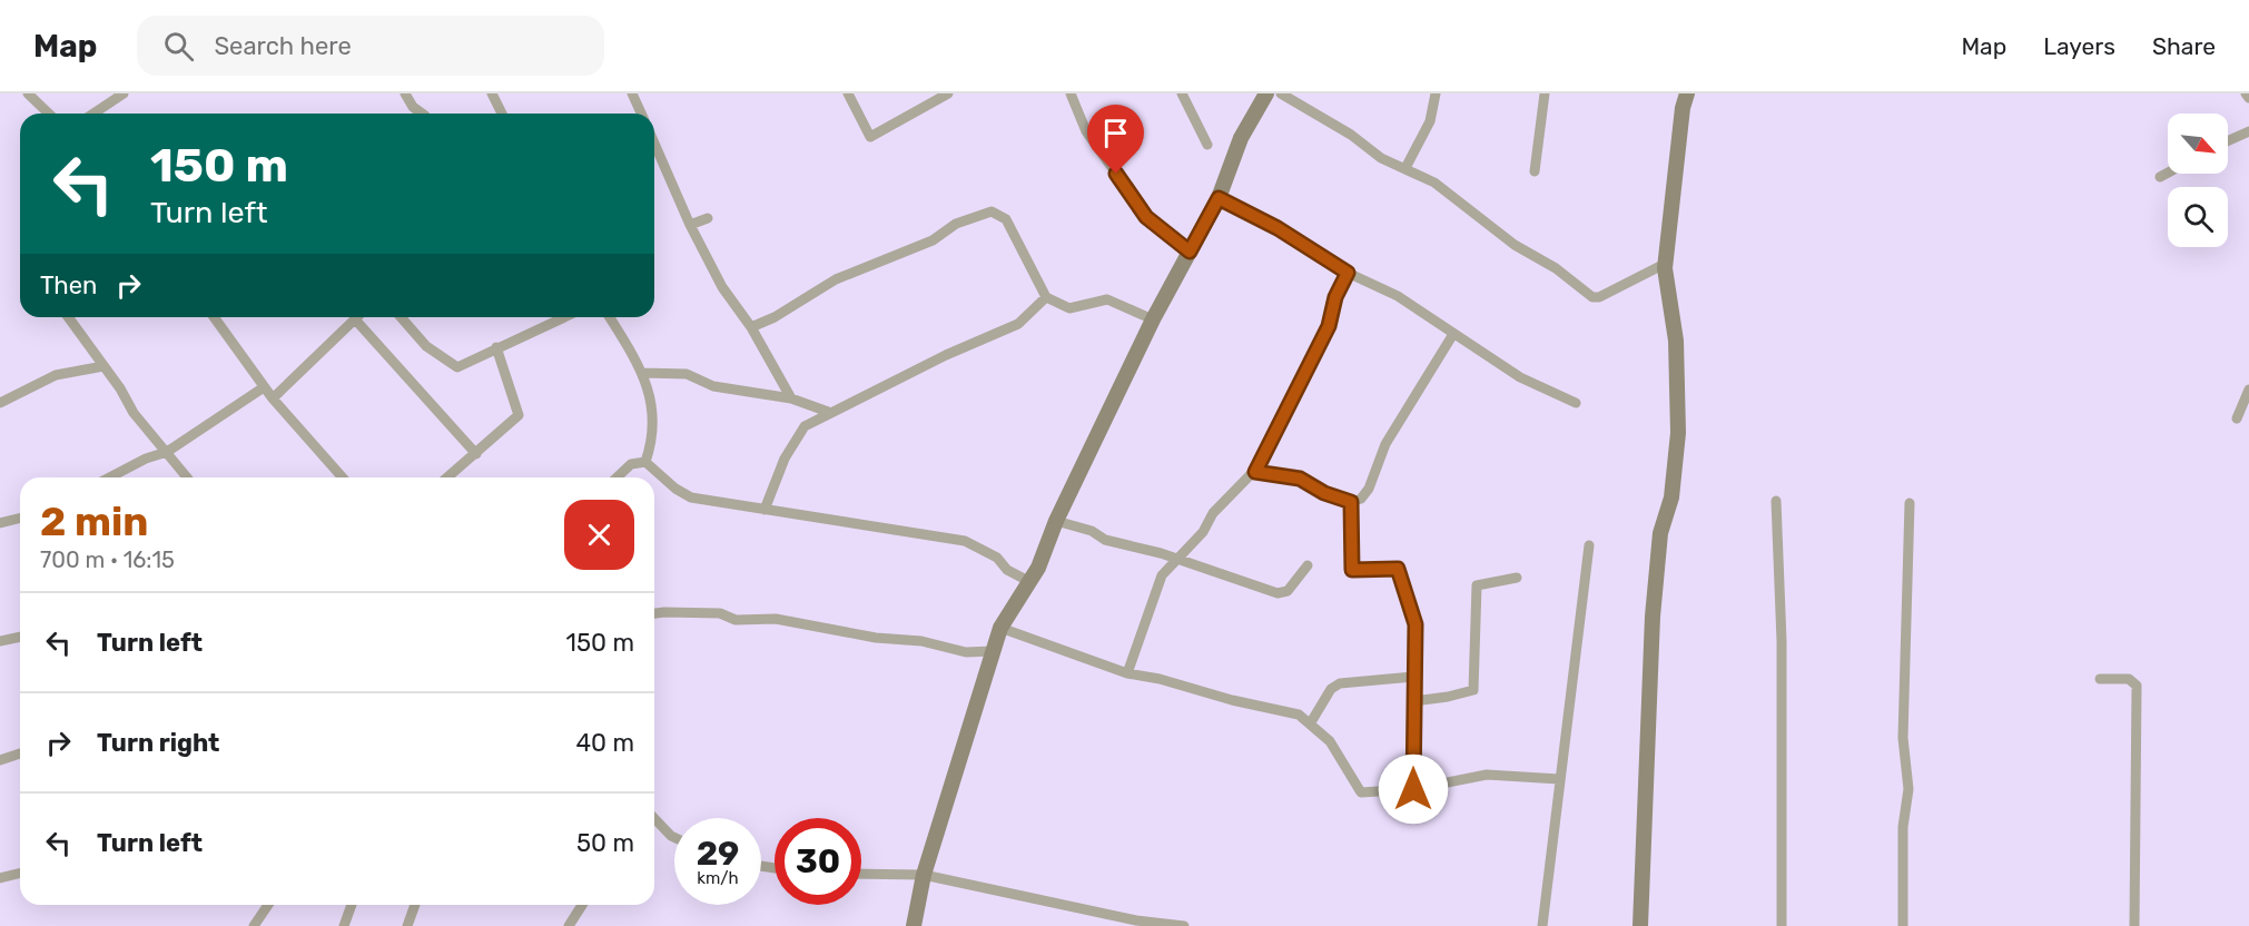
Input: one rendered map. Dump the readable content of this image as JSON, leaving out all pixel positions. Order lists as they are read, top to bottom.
{
  "north": "bottom right",
  "page": {
    "header": "Map",
    "search": "Search here",
    "nav": ["Map", "Layers", "Share"],
    "turn": ["150 m", "Turn left"],
    "then": "Then",
    "heading": ["2 min", "700 m · 16:15"],
    "list": [
      {
        "name": "Turn left",
        "value": "150 m"
      },
      {
        "name": "Turn right",
        "value": "40 m"
      },
      {
        "name": "Turn left",
        "value": "50 m"
      }
    ],
    "speed": "29 km/h",
    "limit": "30"
  }
}
